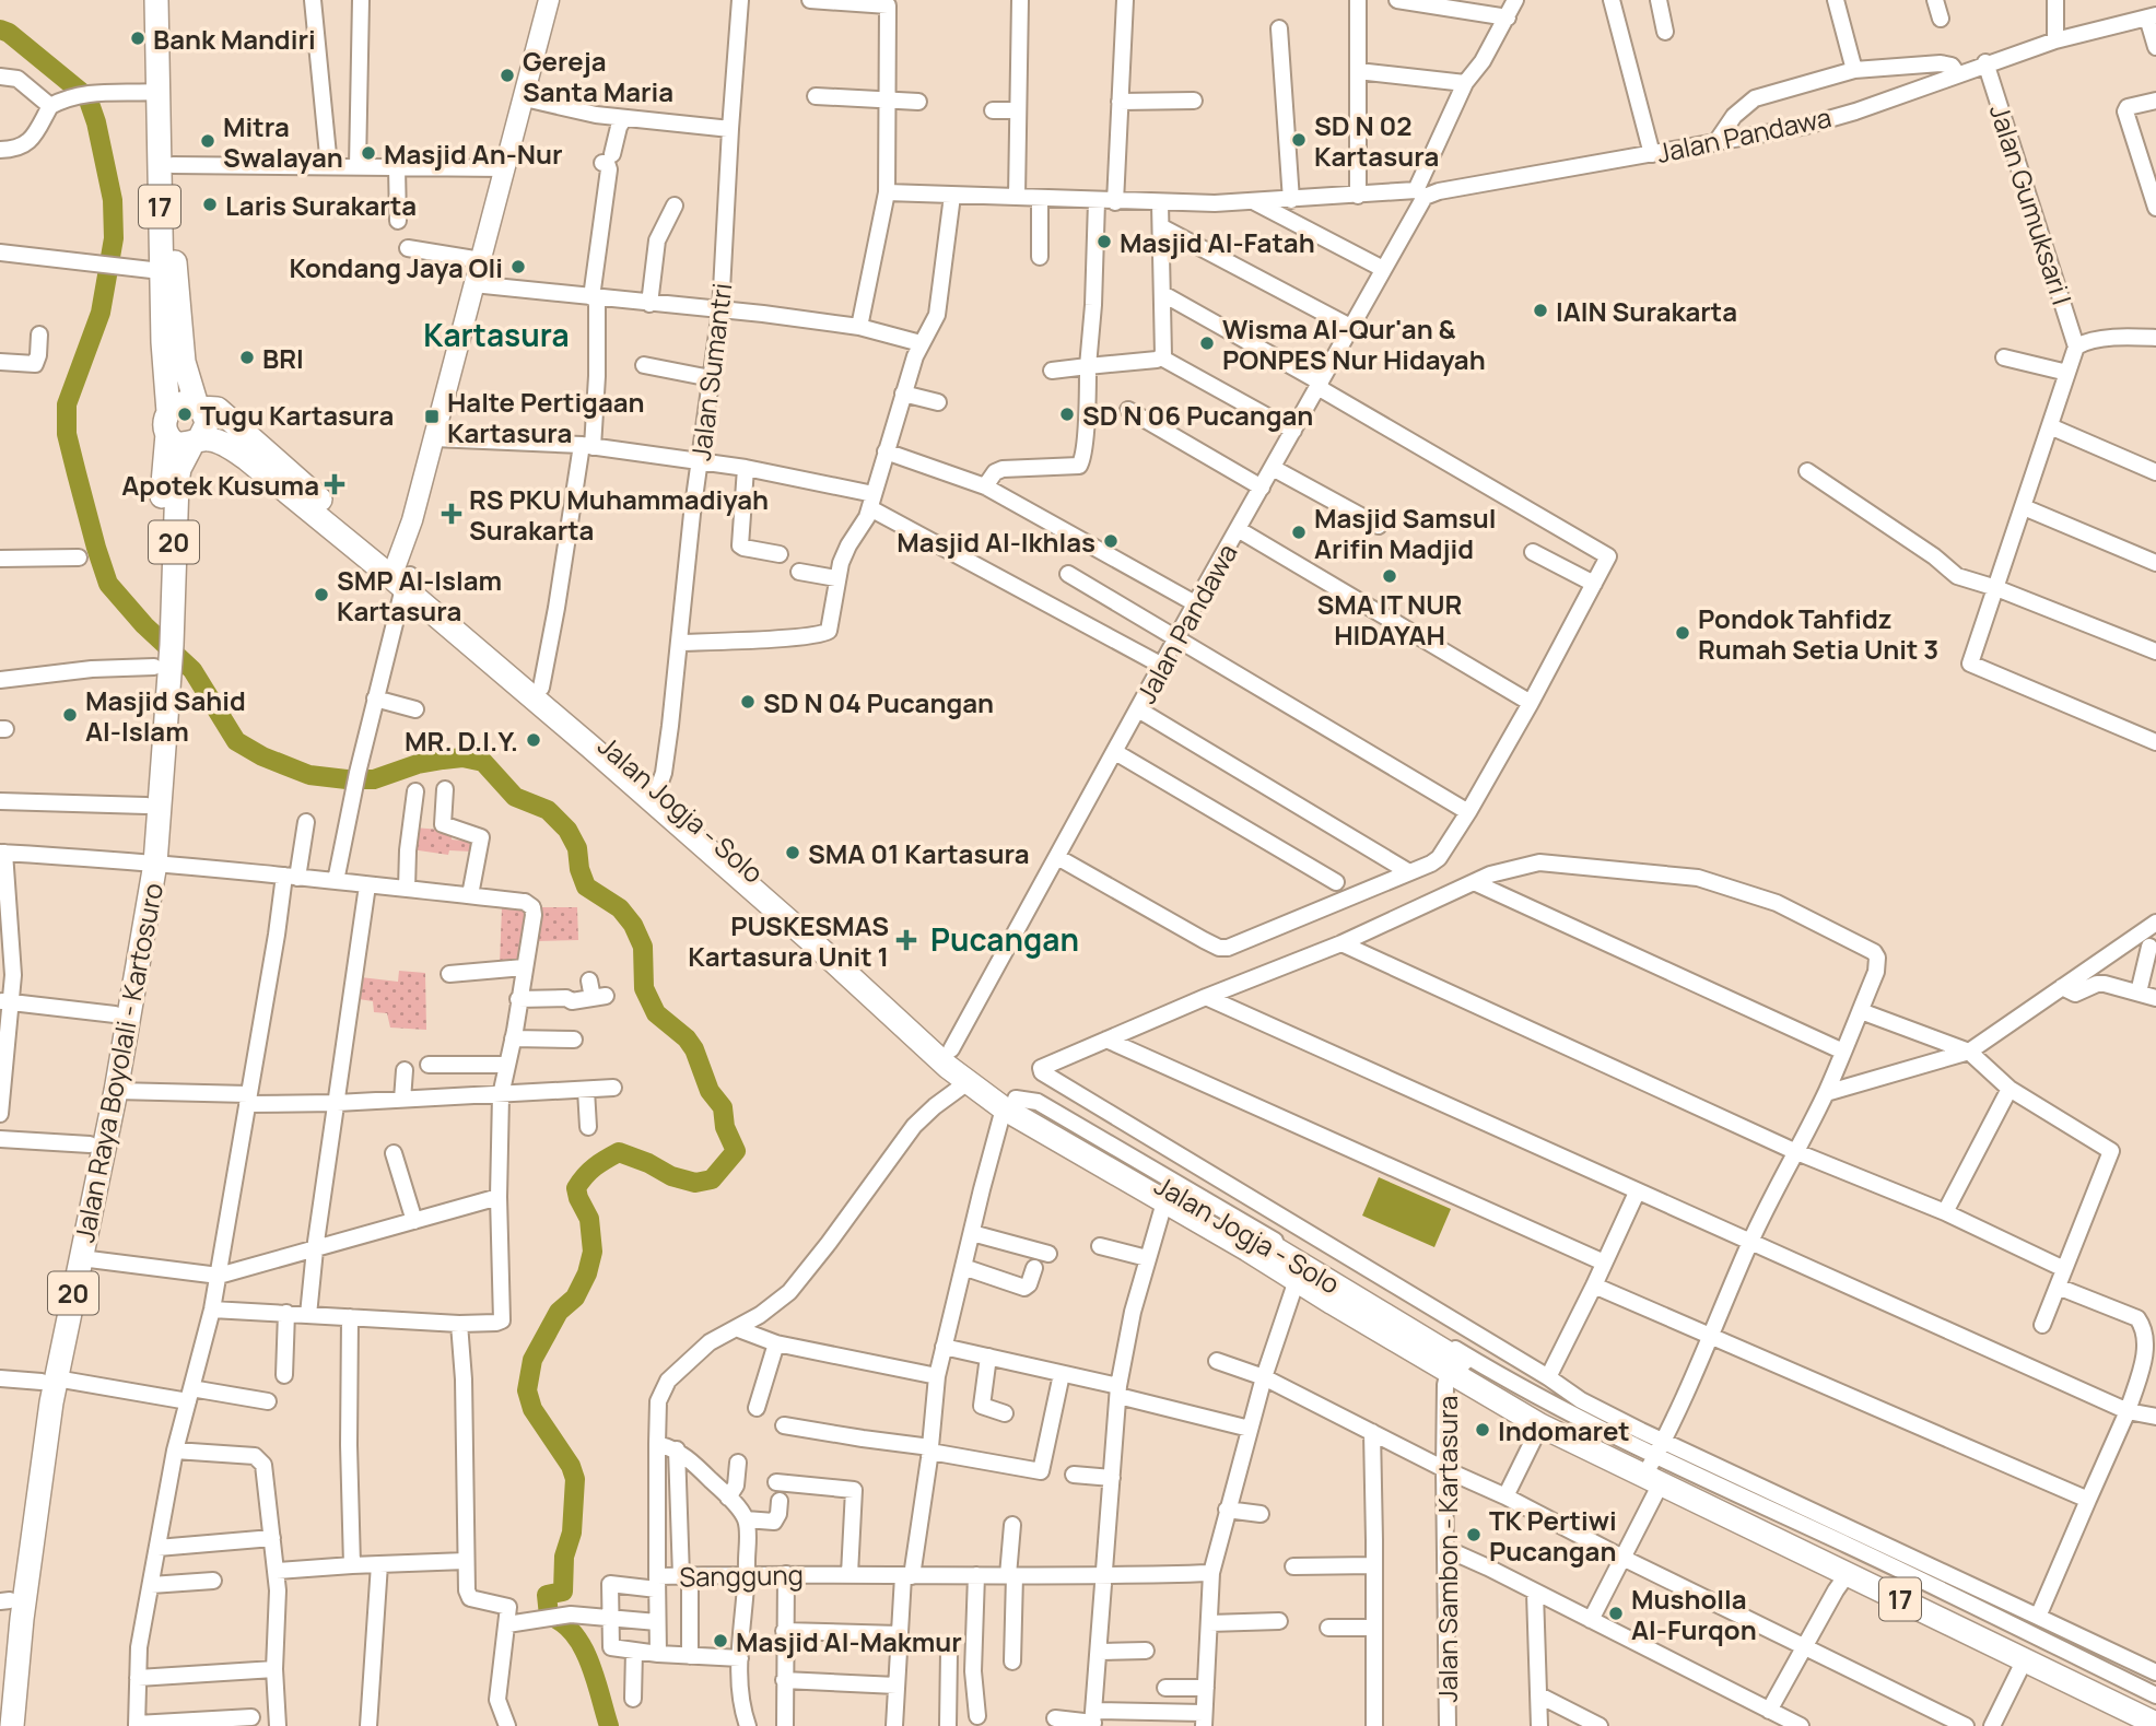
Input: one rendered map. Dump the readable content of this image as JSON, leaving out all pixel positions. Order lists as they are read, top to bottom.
{
  "streets": {
    "highway": [
      "17",
      "20",
      "Jalan Jogja - Solo",
      "Jalan Raya Boyolali - Kartosuro"
    ],
    "street": [
      "Jalan Pandawa",
      "Jalan Gumuksari I",
      "Jalan Sumantri",
      "Jalan Sambon - Kartasura",
      "Sanggung"
    ]
  },
  "crossings": [
    ["Jalan Pandawa", "Jalan Gumuksari I"],
    ["Jalan Pandawa", "Jalan Jogja - Solo"],
    ["17", "Jalan Jogja - Solo"],
    ["17", "Jalan Raya Boyolali - Kartosuro"],
    ["Jalan Sumantri", "Jalan Jogja - Solo"],
    ["Jalan Jogja - Solo", "Jalan Sambon - Kartasura"]
  ],
  "districts": ["Kartasura", "Pucangan"],
  "places": {
    "other": [
      "Bank Mandiri",
      "Gereja Santa Maria",
      "SD N 02 Kartasura",
      "Mitra Swalayan",
      "Masjid An-Nur",
      "Laris Surakarta",
      "Masjid Al-Fatah",
      "Kondang Jaya Oli",
      "IAIN Surakarta",
      "Wisma Al-Qur'an & PONPES Nur Hidayah",
      "BRI",
      "Tugu Kartasura",
      "SD N 06 Pucangan",
      "Masjid Samsul Arifin Madjid",
      "Masjid Al-Ikhlas",
      "SMA IT NUR HIDAYAH",
      "SMP Al-Islam Kartasura",
      "Pondok Tahfidz Rumah Setia Unit 3",
      "SD N 04 Pucangan",
      "Masjid Sahid Al-Islam",
      "MR. D.I.Y.",
      "SMA 01 Kartasura",
      "Indomaret",
      "TK Pertiwi Pucangan",
      "Musholla Al-Furqon",
      "Masjid Al-Makmur"
    ],
    "transit": ["Halte Pertigaan Kartasura"],
    "health": ["Apotek Kusuma", "RS PKU Muhammadiyah Surakarta", "PUSKESMAS Kartasura Unit 1"]
  }
}
